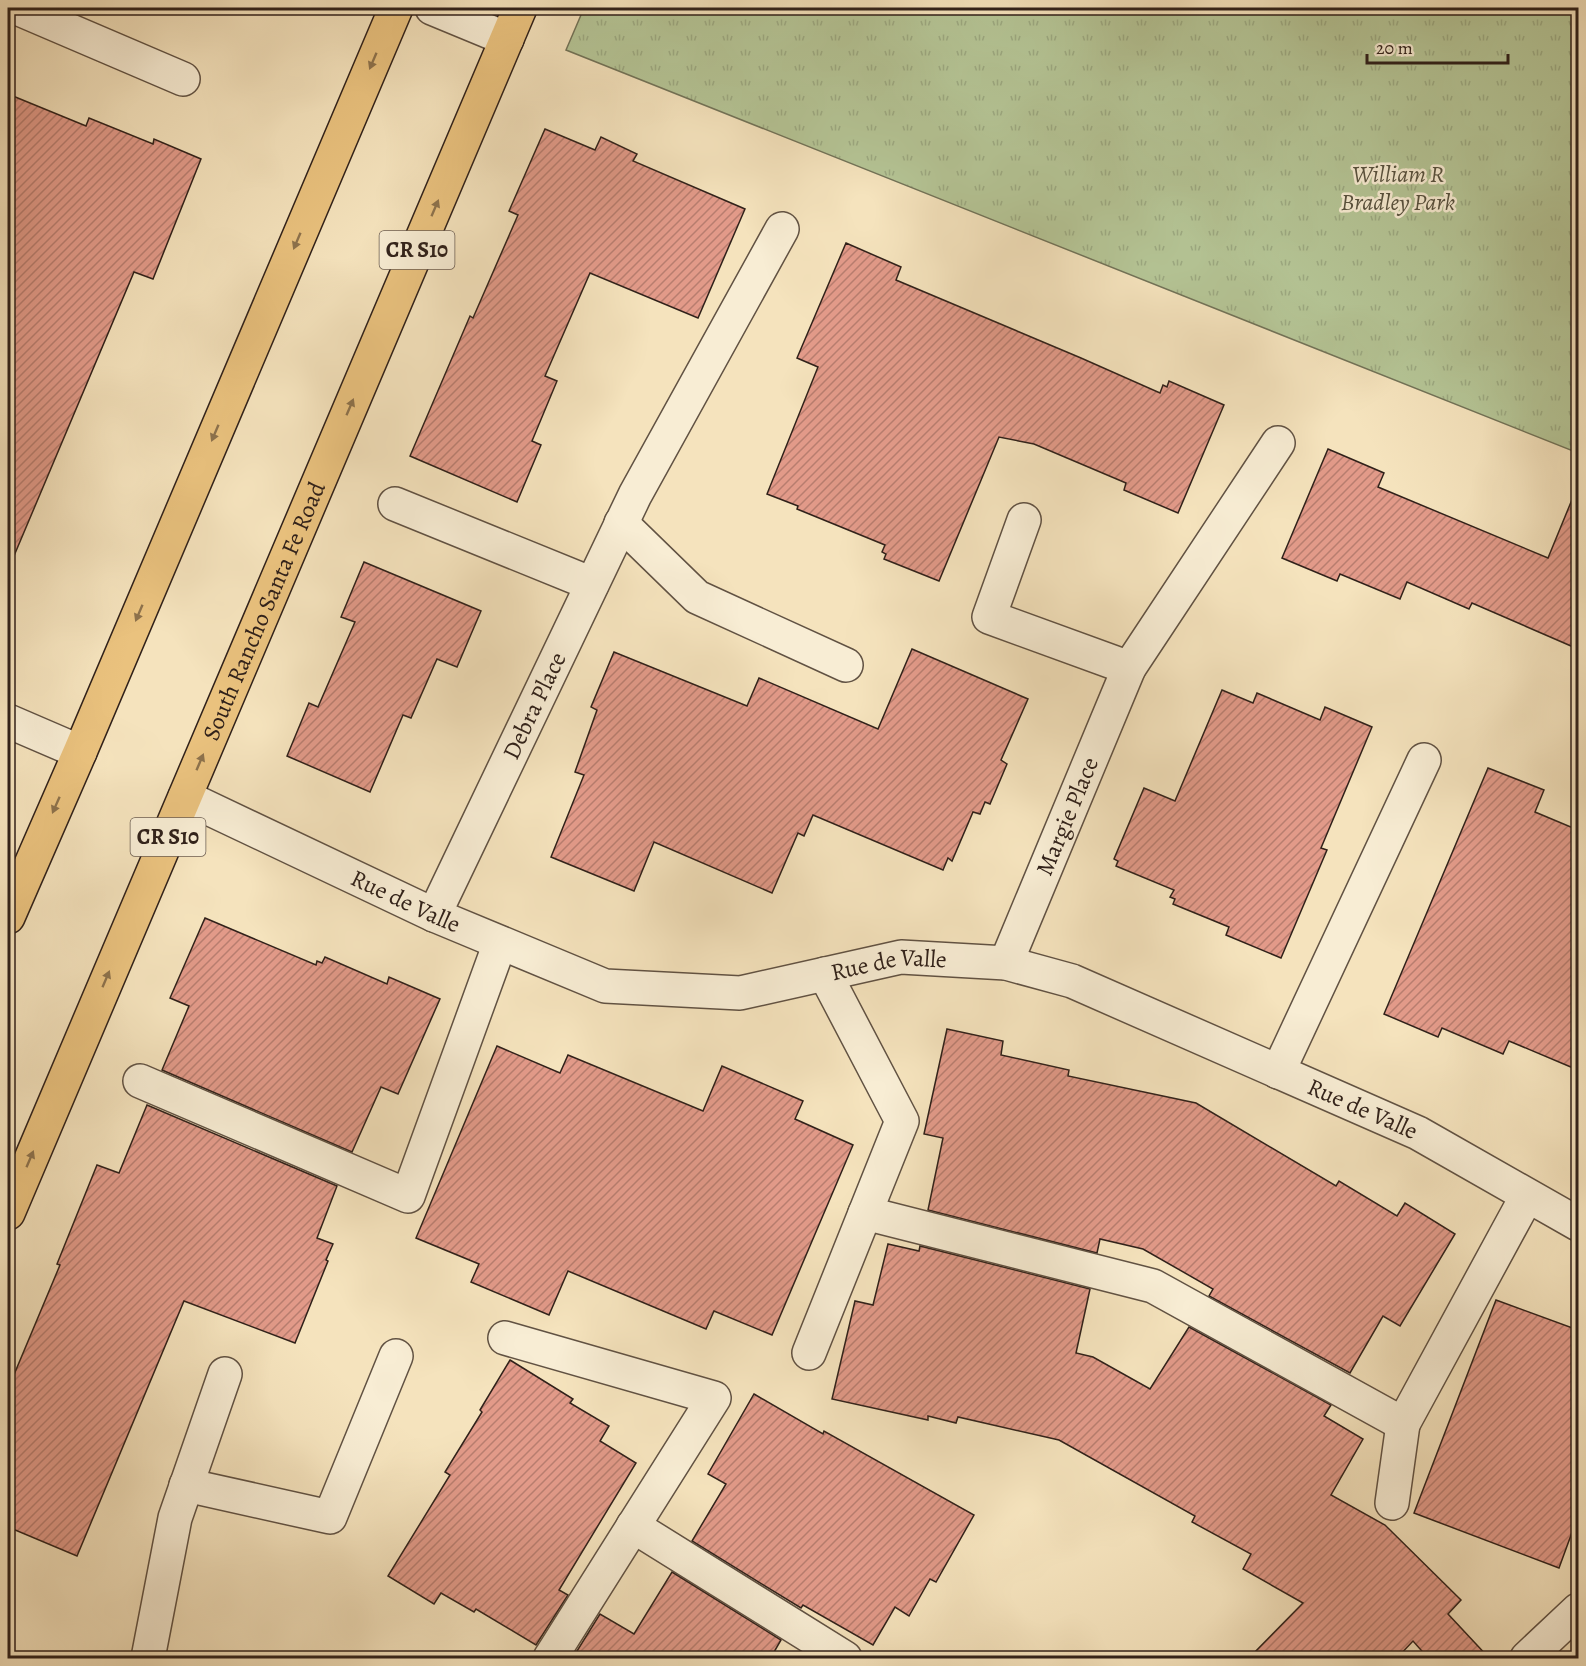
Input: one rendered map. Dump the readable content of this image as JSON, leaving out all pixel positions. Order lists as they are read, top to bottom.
{
  "streets": {
    "main road": ["CR S10", "South Rancho Santa Fe Road"],
    "street": ["Debra Place", "Margie Place", "Rue de Valle"]
  },
  "crossings": [
    ["South Rancho Santa Fe Road", "Rue de Valle"],
    ["Debra Place", "Rue de Valle"],
    ["Margie Place", "Rue de Valle"]
  ],
  "parks": ["William R Bradley Park"],
  "scale_bar": "20 m"
}
